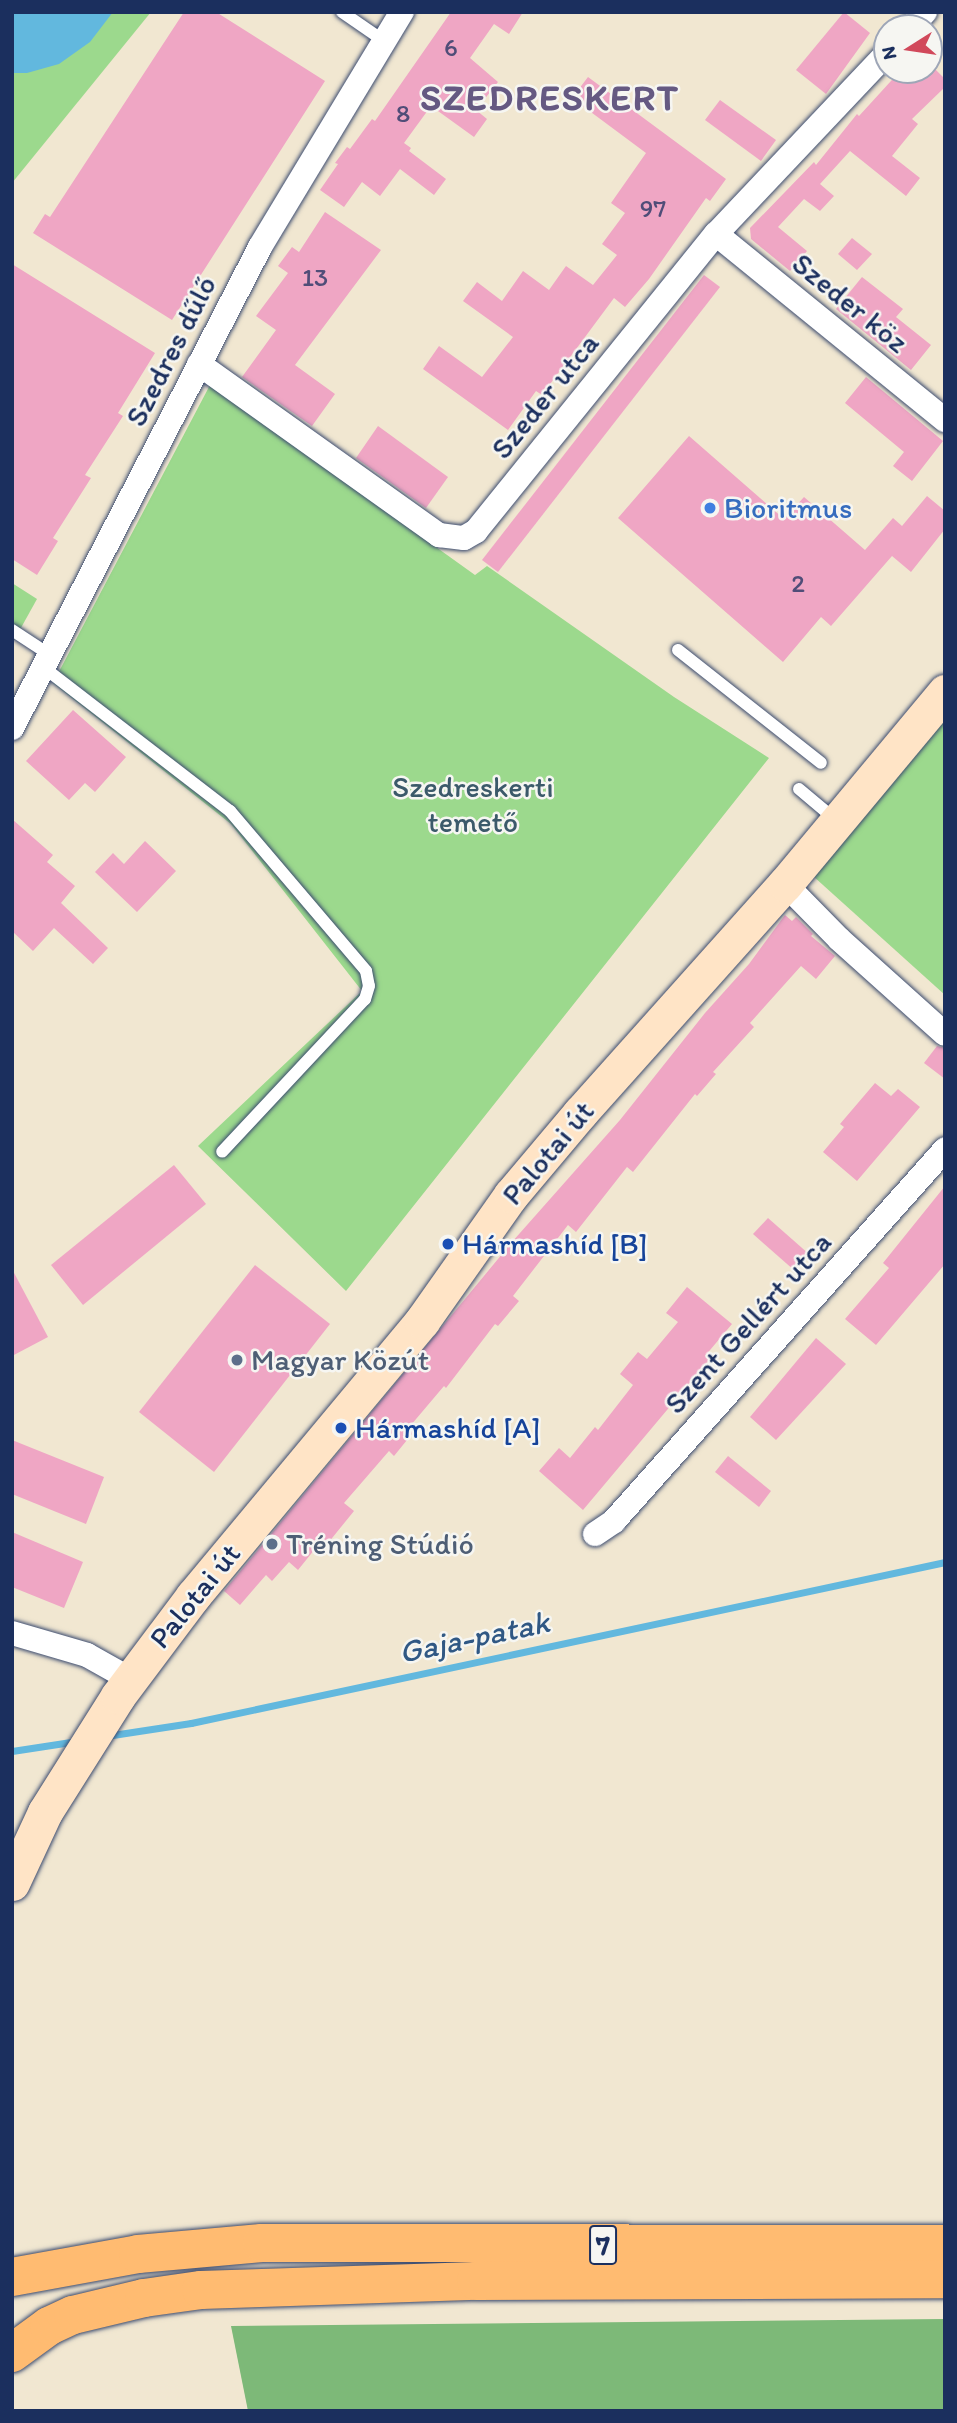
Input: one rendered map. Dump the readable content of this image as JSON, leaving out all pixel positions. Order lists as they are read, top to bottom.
{
  "streets": {
    "main road": ["Palotai út", "7"],
    "street": [
      "Szeder köz",
      "Szedres dűlő",
      "Szeder utca",
      "Szent Gellért utca"
    ]
  },
  "crossings": [
    ["Szeder köz", "Szeder utca"],
    ["Szedres dűlő", "Szeder utca"]
  ],
  "districts": ["SZEDRESKERT"],
  "water": ["Gaja-patak"],
  "parks": ["Szedreskerti temető"],
  "places": [
    "Bioritmus",
    "Hármashíd [B]",
    "Magyar Közút",
    "Hármashíd [A]",
    "Tréning Stúdió"
  ],
  "house_numbers": [
    "6",
    "8",
    "97",
    "13",
    "2"
  ],
  "north": "left"
}
